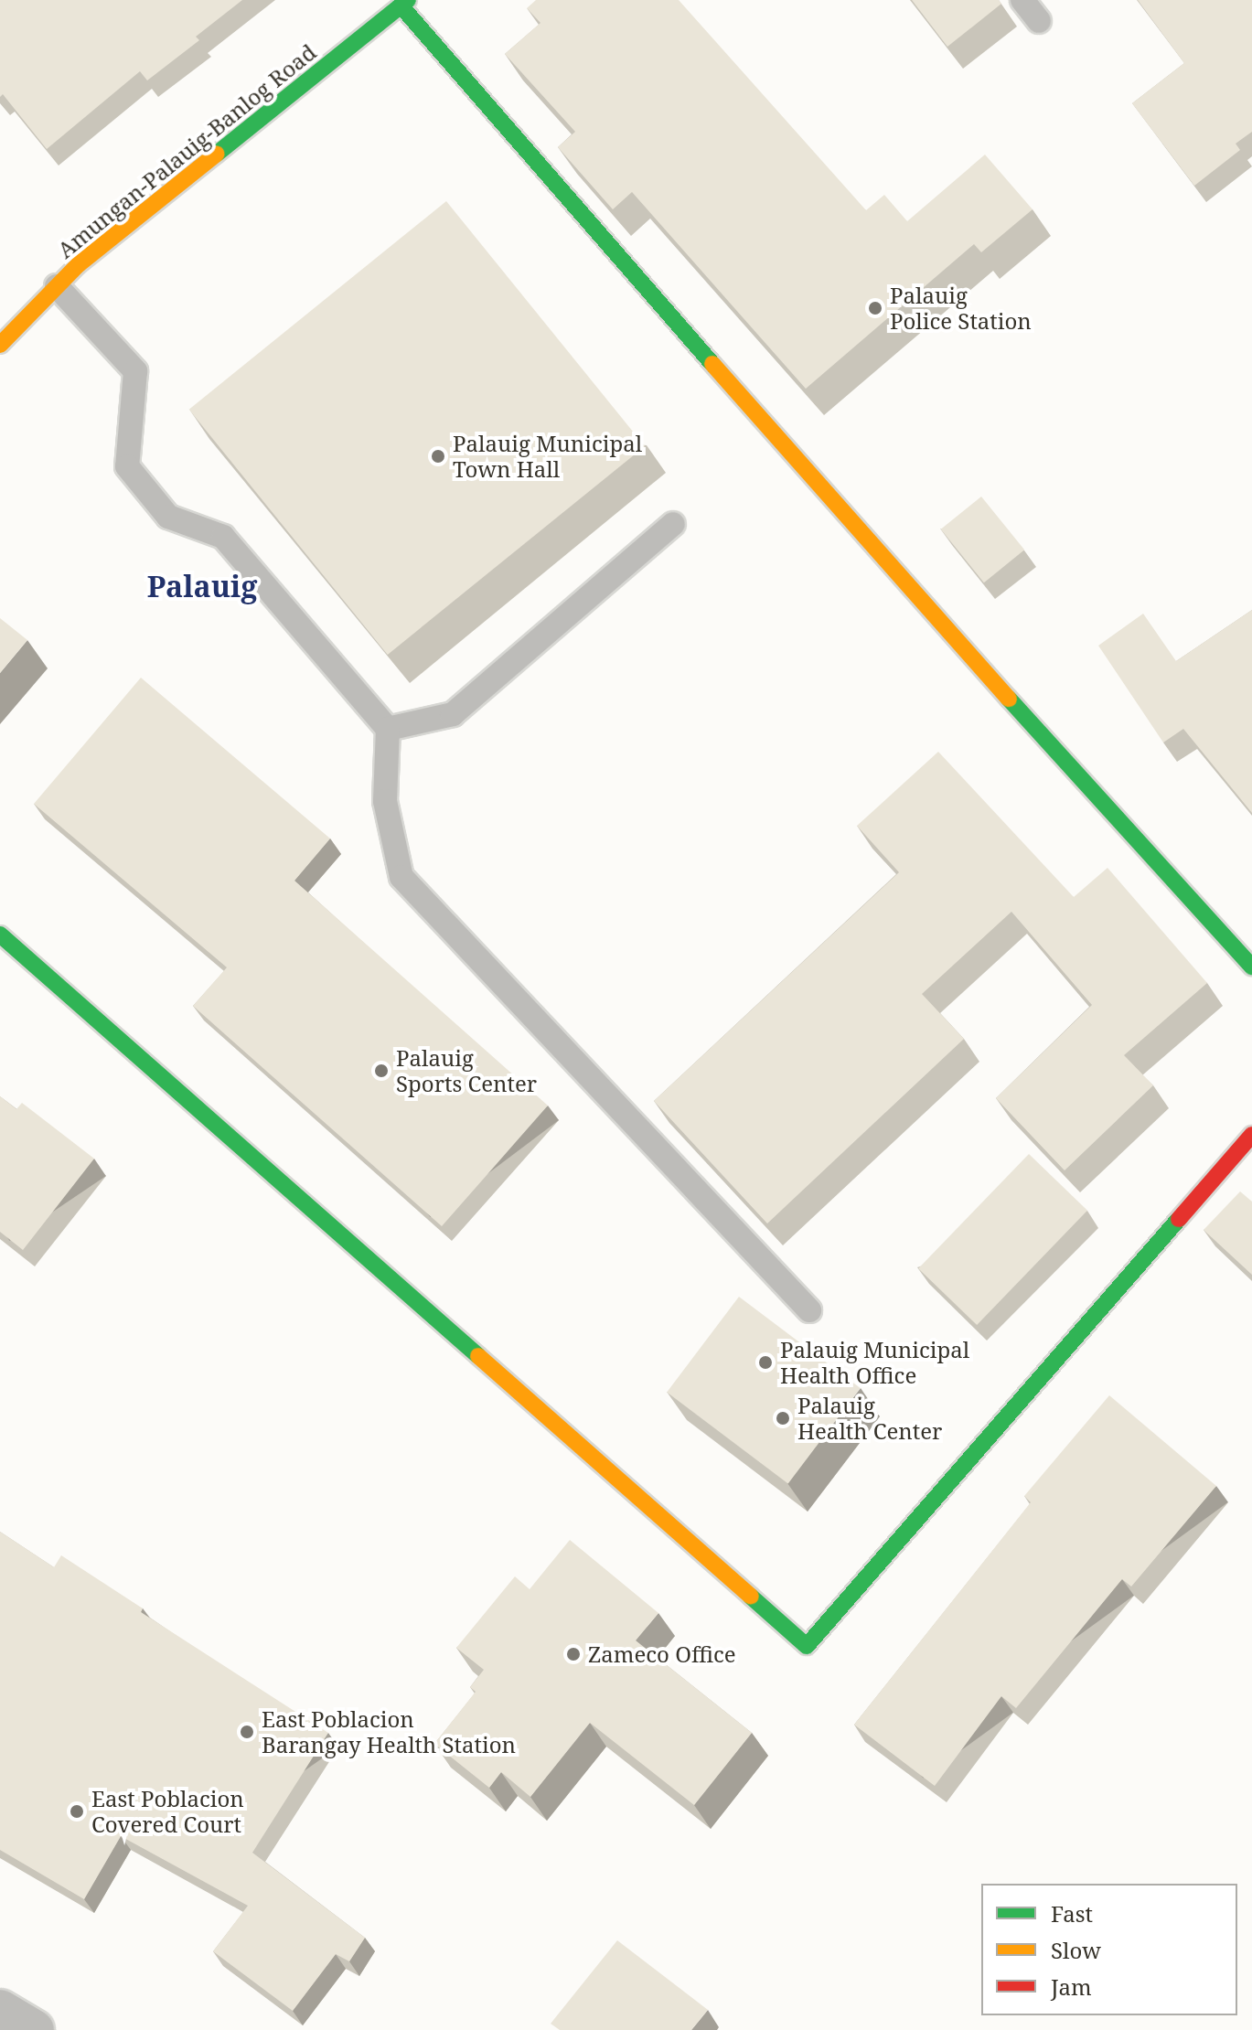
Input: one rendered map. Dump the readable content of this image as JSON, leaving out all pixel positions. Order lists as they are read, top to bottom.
{
  "streets": {
    "street": ["Amungan-Palauig-Banlog Road"]
  },
  "districts": ["Palauig"],
  "places": [
    "Palauig Police Station",
    "Palauig Municipal Town Hall",
    "Palauig Sports Center",
    "Palauig Municipal Health Office",
    "Palauig Health Center",
    "Zameco Office",
    "East Poblacion Barangay Health Station",
    "East Poblacion Covered Court"
  ],
  "legend": ["Fast", "Slow", "Jam"]
}
